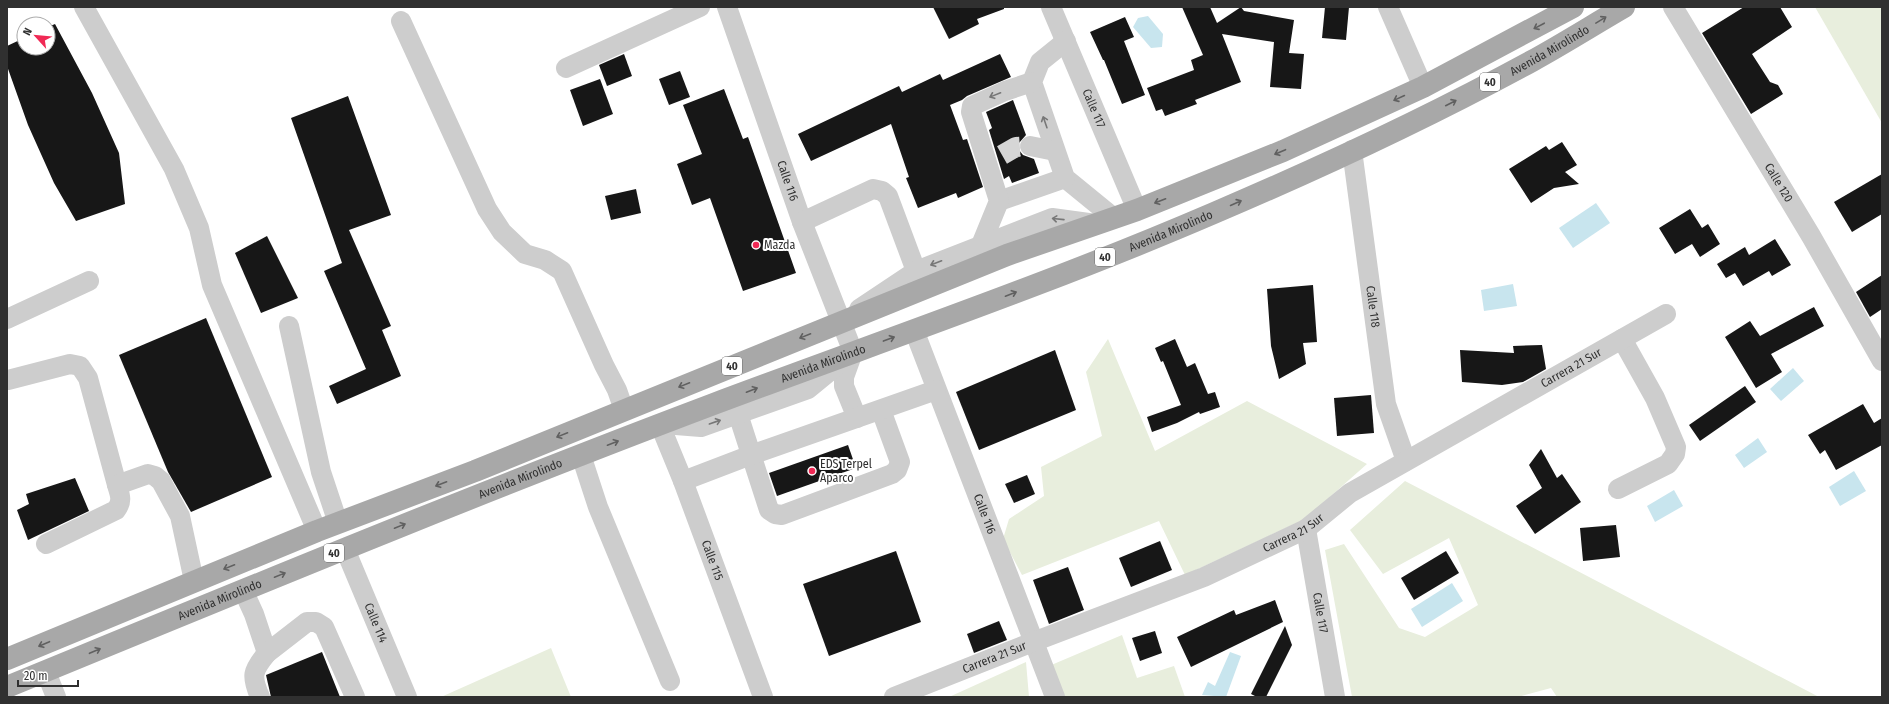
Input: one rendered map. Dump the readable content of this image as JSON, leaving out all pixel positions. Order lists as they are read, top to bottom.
{
  "streets": {
    "main road": ["Avenida Mirolindo", "40"],
    "street": [
      "Calle 117",
      "Calle 116",
      "Calle 120",
      "Calle 118",
      "Carrera 21 Sur",
      "Calle 115",
      "Calle 114"
    ]
  },
  "crossings": [
    ["Avenida Mirolindo", "Calle 117"],
    ["Avenida Mirolindo", "Calle 116"],
    ["Avenida Mirolindo", "Calle 118"],
    ["Avenida Mirolindo", "Calle 115"],
    ["Avenida Mirolindo", "Calle 114"],
    ["Calle 117", "Carrera 21 Sur"],
    ["Calle 116", "Carrera 21 Sur"],
    ["Calle 118", "Carrera 21 Sur"]
  ],
  "places": ["Mazda", "EDS Terpel Aparco"],
  "scale_bar": "20 m",
  "north": "top left"
}
